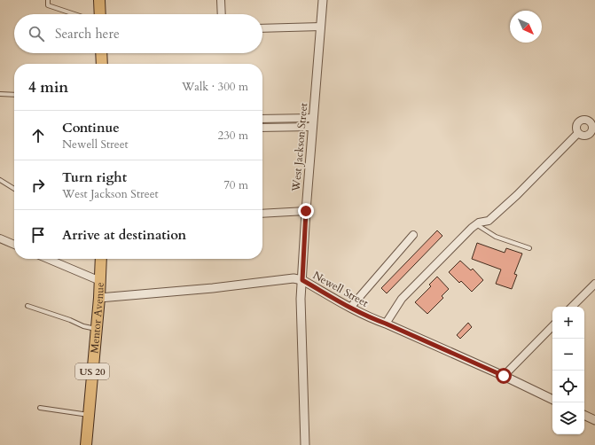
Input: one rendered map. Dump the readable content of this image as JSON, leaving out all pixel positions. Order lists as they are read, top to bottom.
{
  "streets": {
    "main road": ["Mentor Avenue", "US 20"],
    "street": ["West Jackson Street", "Newell Street"]
  },
  "crossings": [
    ["West Jackson Street", "Newell Street"],
    ["Newell Street", "Mentor Avenue"]
  ],
  "north": "bottom right",
  "page": {
    "search": "Search here",
    "heading": ["4 min", "Walk · 300 m"],
    "list": [
      ["Continue", "Newell Street", "230 m"],
      ["Turn right", "West Jackson Street", "70 m"],
      "Arrive at destination"
    ],
    "map_buttons": ["+", "−"]
  }
}
